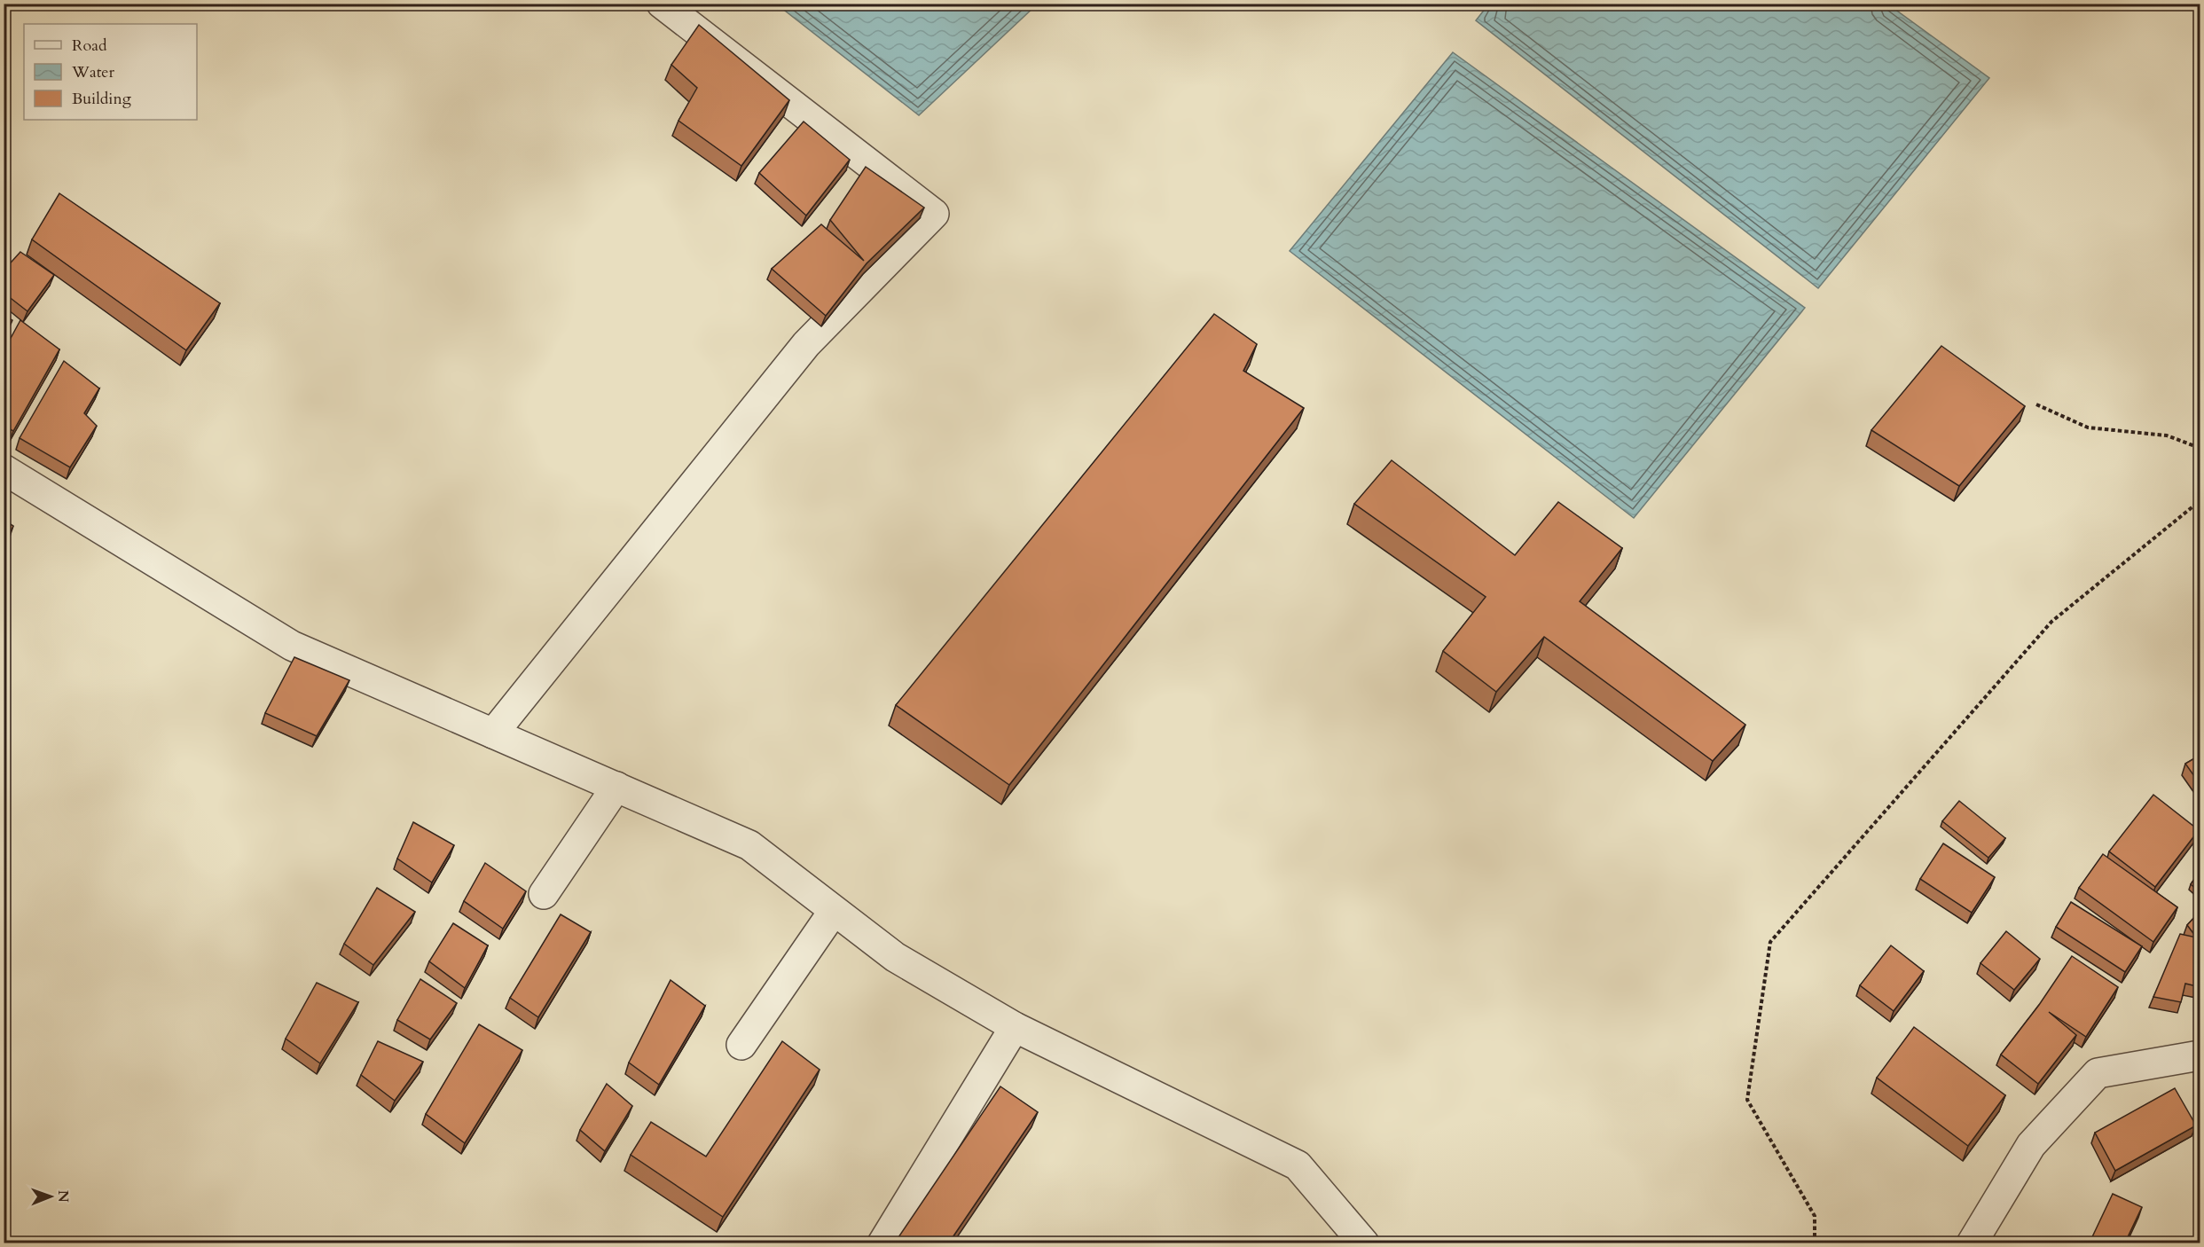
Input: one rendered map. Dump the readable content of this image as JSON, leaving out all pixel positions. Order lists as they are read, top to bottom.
{
  "legend": ["Road", "Water", "Building"],
  "north": "right"
}
